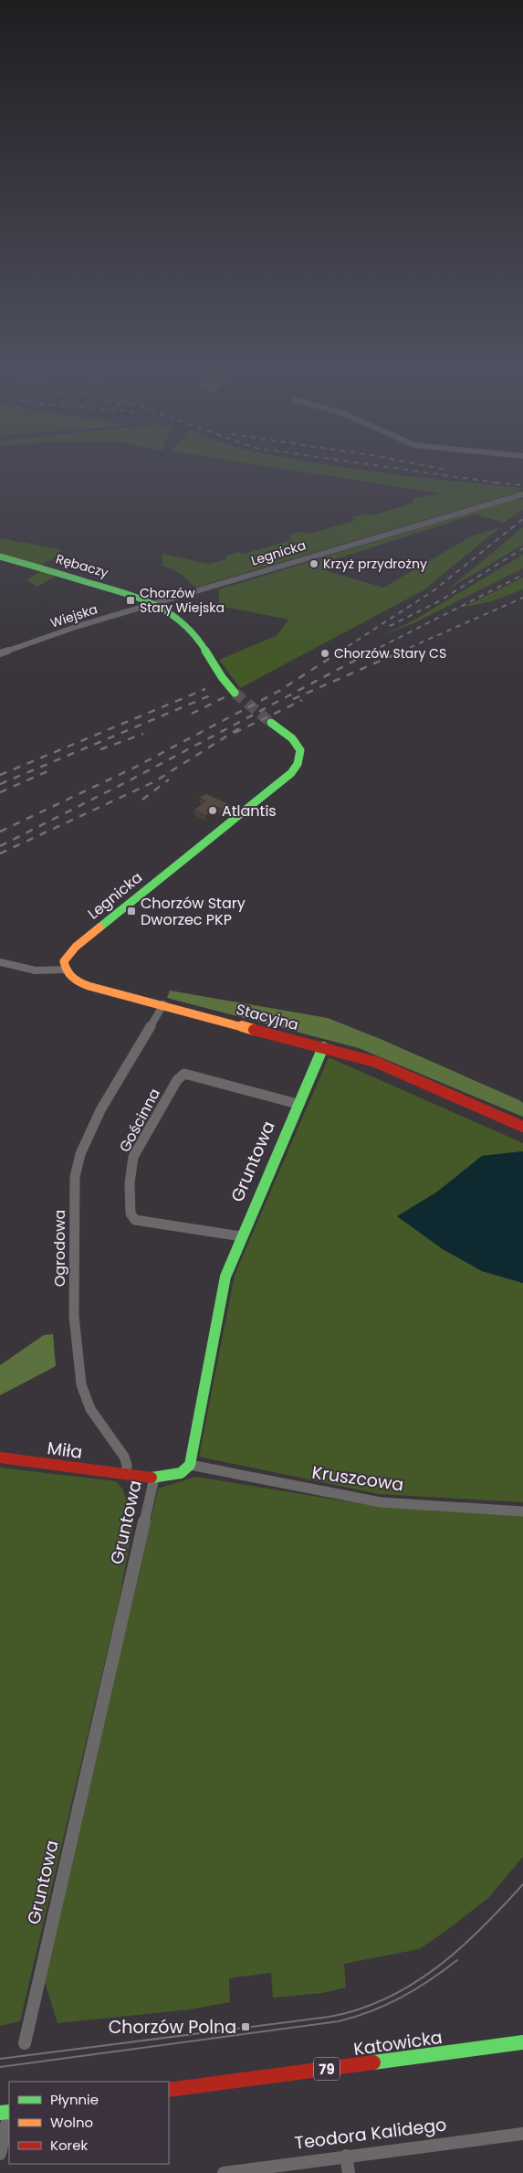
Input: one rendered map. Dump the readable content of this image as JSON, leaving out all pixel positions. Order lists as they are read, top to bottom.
{
  "streets": {
    "street": [
      "Legnicka",
      "Rębaczy",
      "Wiejska",
      "Stacyjna",
      "Gościnna",
      "Gruntowa",
      "Ogrodowa",
      "Miła",
      "Kruszcowa",
      "Katowicka",
      "79",
      "Teodora Kalidego"
    ]
  },
  "crossings": [
    ["Legnicka", "Rębaczy"],
    ["Legnicka", "Wiejska"],
    ["Legnicka", "Stacyjna"],
    ["Rębaczy", "Wiejska"],
    ["Stacyjna", "Gruntowa"],
    ["Stacyjna", "Ogrodowa"],
    ["Gościnna", "Gruntowa"],
    ["Gruntowa", "Kruszcowa"],
    ["Ogrodowa", "Miła"]
  ],
  "places": {
    "other": ["Krzyż przydrożny", "Chorzów Stary CS", "Atlantis"],
    "transit": ["Chorzów Stary Wiejska", "Chorzów Stary Dworzec PKP", "Chorzów Polna"]
  },
  "legend": ["Płynnie", "Wolno", "Korek"]
}
